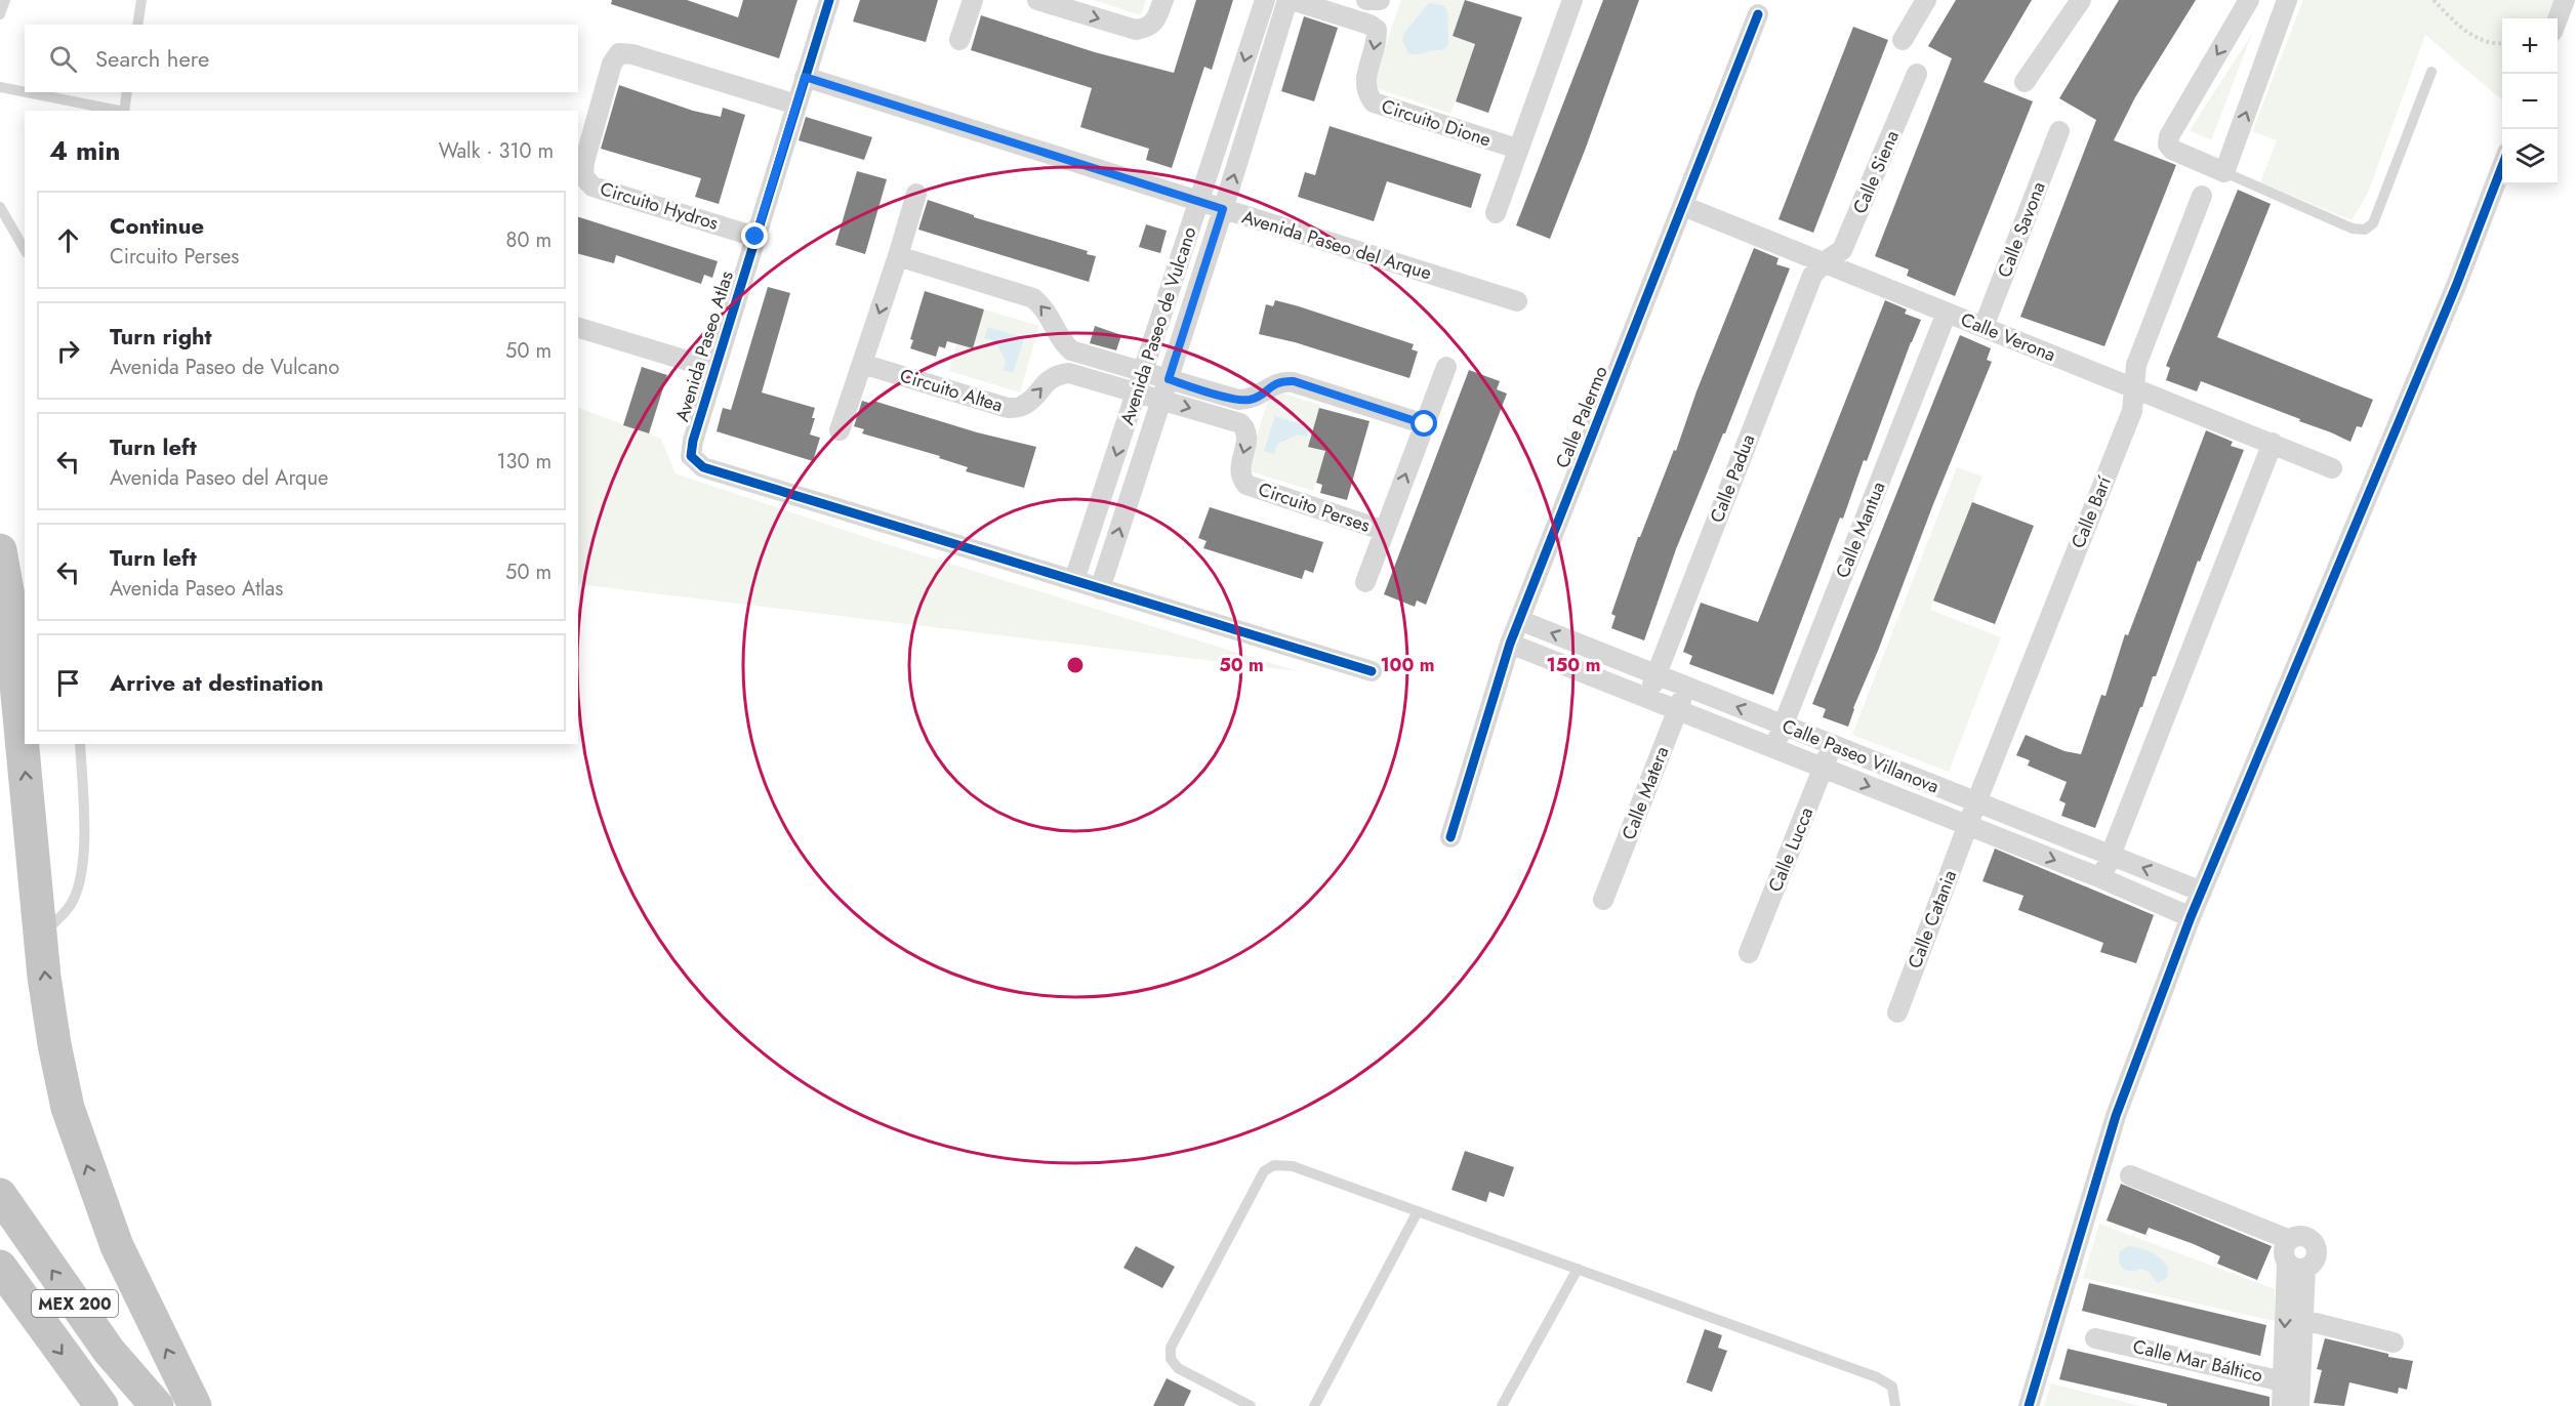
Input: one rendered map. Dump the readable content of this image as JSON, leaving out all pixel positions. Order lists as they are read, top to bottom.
{
  "streets": {
    "highway": ["MEX 200"],
    "street": [
      "Circuito Dione",
      "Calle Siena",
      "Circuito Hydros",
      "Calle Savona",
      "Avenida Paseo del Arque",
      "Avenida Paseo de Vulcano",
      "Calle Verona",
      "Avenida Paseo Atlas",
      "Circuito Altea",
      "Calle Palermo",
      "Calle Padua",
      "Circuito Perses",
      "Calle Barí",
      "Calle Mantua",
      "Calle Paseo Villanova",
      "Calle Matera",
      "Calle Lucca",
      "Calle Catania",
      "Calle Mar Báltico"
    ]
  },
  "crossings": [
    ["Circuito Dione", "Avenida Paseo de Vulcano"],
    ["Calle Siena", "Calle Verona"],
    ["Calle Siena", "Calle Padua"],
    ["Circuito Hydros", "Avenida Paseo Atlas"],
    ["Calle Savona", "Calle Verona"],
    ["Avenida Paseo del Arque", "Avenida Paseo de Vulcano"],
    ["Avenida Paseo del Arque", "Avenida Paseo Atlas"],
    ["Avenida Paseo de Vulcano", "Avenida Paseo Atlas"],
    ["Avenida Paseo de Vulcano", "Circuito Altea"],
    ["Avenida Paseo de Vulcano", "Circuito Perses"],
    ["Calle Verona", "Calle Palermo"],
    ["Calle Verona", "Calle Padua"],
    ["Calle Verona", "Calle Barí"],
    ["Calle Verona", "Calle Mantua"],
    ["Circuito Altea", "Circuito Perses"],
    ["Calle Palermo", "Calle Paseo Villanova"],
    ["Calle Padua", "Calle Paseo Villanova"],
    ["Calle Barí", "Calle Paseo Villanova"],
    ["Calle Barí", "Calle Catania"],
    ["Calle Mantua", "Calle Paseo Villanova"],
    ["Calle Paseo Villanova", "Calle Matera"],
    ["Calle Paseo Villanova", "Calle Lucca"],
    ["Calle Paseo Villanova", "Calle Catania"]
  ],
  "one_way": ["Circuito Dione"],
  "page": {
    "map_buttons": ["+", "−"],
    "search": "Search here",
    "heading": ["4 min", "Walk · 310 m"],
    "list": [
      ["Continue", "Circuito Perses", "80 m"],
      ["Turn right", "Avenida Paseo de Vulcano", "50 m"],
      ["Turn left", "Avenida Paseo del Arque", "130 m"],
      ["Turn left", "Avenida Paseo Atlas", "50 m"],
      "Arrive at destination"
    ]
  },
  "rings": ["50 m", "100 m", "150 m"]
}
